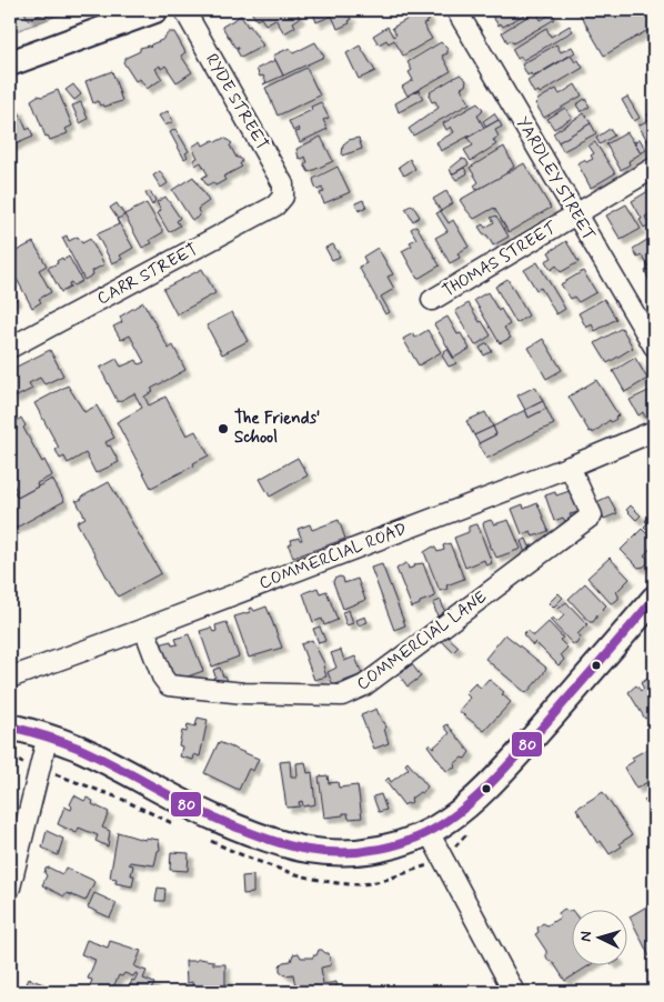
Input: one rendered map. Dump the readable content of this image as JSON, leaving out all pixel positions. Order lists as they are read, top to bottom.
{
  "streets": {
    "street": [
      "RYDE STREET",
      "YARDLEY STREET",
      "THOMAS STREET",
      "CARR STREET",
      "COMMERCIAL ROAD",
      "COMMERCIAL LANE"
    ]
  },
  "crossings": [
    ["RYDE STREET", "CARR STREET"],
    ["YARDLEY STREET", "THOMAS STREET"],
    ["COMMERCIAL ROAD", "COMMERCIAL LANE"]
  ],
  "places": ["The Friends' School"],
  "lines": ["transit line 80"],
  "north": "left"
}
